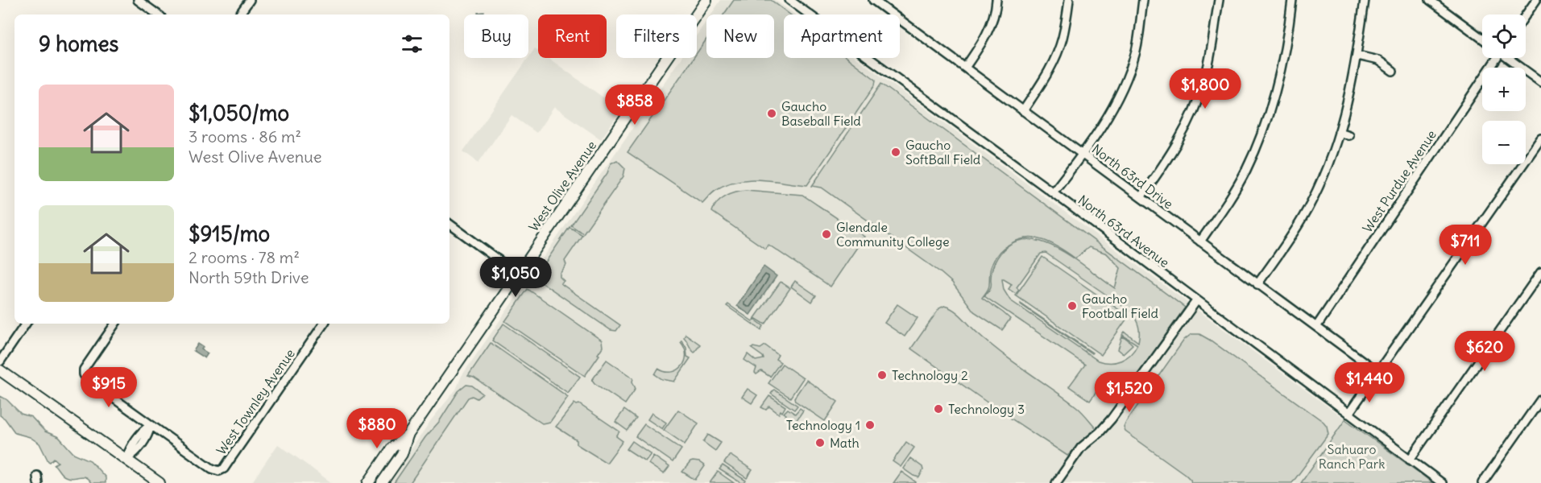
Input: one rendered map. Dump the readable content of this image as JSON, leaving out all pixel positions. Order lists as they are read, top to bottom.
{
  "streets": {
    "main road": ["West Olive Avenue"],
    "street": [
      "North 63rd Drive",
      "West Purdue Avenue",
      "North 63rd Avenue",
      "West Townley Avenue"
    ]
  },
  "crossings": [
    ["North 63rd Drive", "West Purdue Avenue"]
  ],
  "parks": ["Sahuaro Ranch Park"],
  "places": [
    "Gaucho Baseball Field",
    "Gaucho SoftBall Field",
    "Glendale Community College",
    "Gaucho Football Field",
    "Technology 2",
    "Technology 3",
    "Technology 1",
    "Math"
  ],
  "page": {
    "map_buttons": ["+", "−"],
    "chip": [
      "Buy",
      "Rent",
      "Filters",
      "New",
      "Apartment"
    ],
    "heading": "9 homes",
    "price": [
      "$1,800",
      "$858",
      "$711",
      "$1,050",
      "$620",
      "$1,440",
      "$915",
      "$1,520",
      "$880"
    ],
    "list": [
      {
        "name": "$1,050/mo",
        "note": "3 rooms · 86 m² · West Olive Avenue"
      },
      {
        "name": "$915/mo",
        "note": "2 rooms · 78 m² · North 59th Drive"
      }
    ]
  }
}
